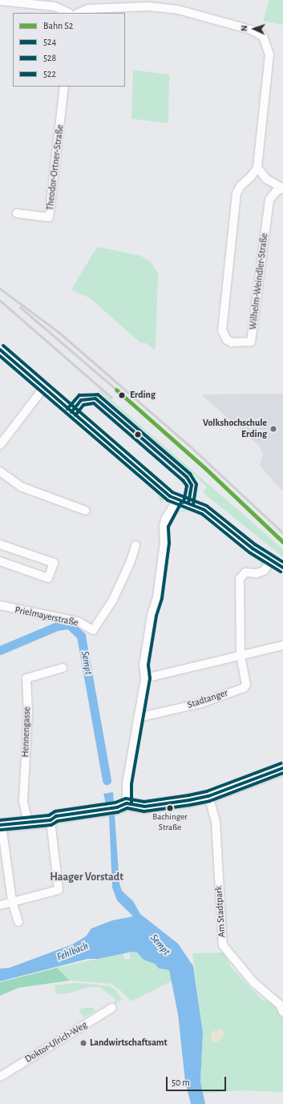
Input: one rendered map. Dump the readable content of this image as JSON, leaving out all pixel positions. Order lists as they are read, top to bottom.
{
  "streets": {
    "street": [
      "Theodor-Ortner-Straße",
      "Wilhelm-Weindler-Straße",
      "Prielmayerstraße",
      "Stadtanger",
      "Hennengasse",
      "Am Stadtpark",
      "Doktor-Ulrich-Weg"
    ]
  },
  "districts": ["Haager Vorstadt"],
  "water": ["Sempt", "Fehlbach"],
  "places": [
    "Erding",
    "Volkshochschule Erding",
    "Bachinger Straße",
    "Landwirtschaftsamt"
  ],
  "lines": [
    "transit line 522",
    "transit line 524",
    "transit line 528",
    "rail line S2"
  ],
  "legend": [
    "Bahn S2",
    "524",
    "528",
    "522"
  ],
  "scale_bar": "50 m",
  "north": "left"
}
